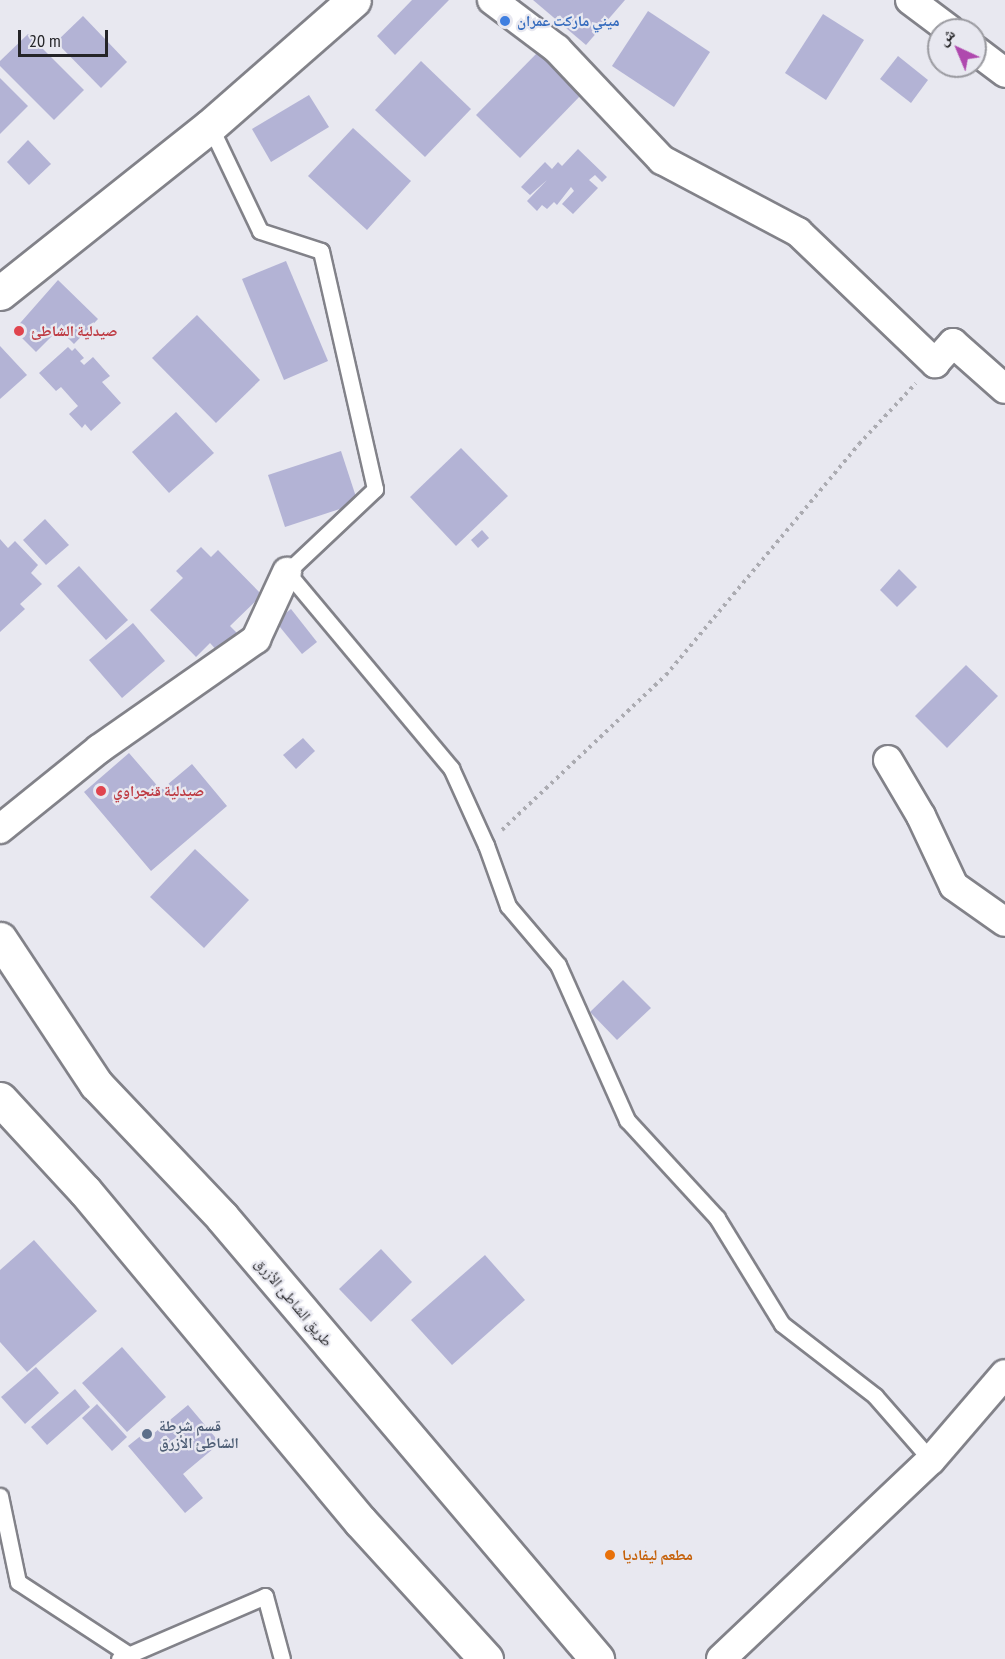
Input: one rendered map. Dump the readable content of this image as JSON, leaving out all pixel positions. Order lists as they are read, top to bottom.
{
  "streets": {
    "main road": ["طريق الشاطئ الأزرق"]
  },
  "places": [
    "ميني ماركت عمران",
    "صيدلية الشاطئ",
    "صيدلية قنجراوي",
    "قسم شرطة الشاطئ الأزرق",
    "مطعم ليفاديا"
  ],
  "scale_bar": "20 m",
  "north": "top left"
}
